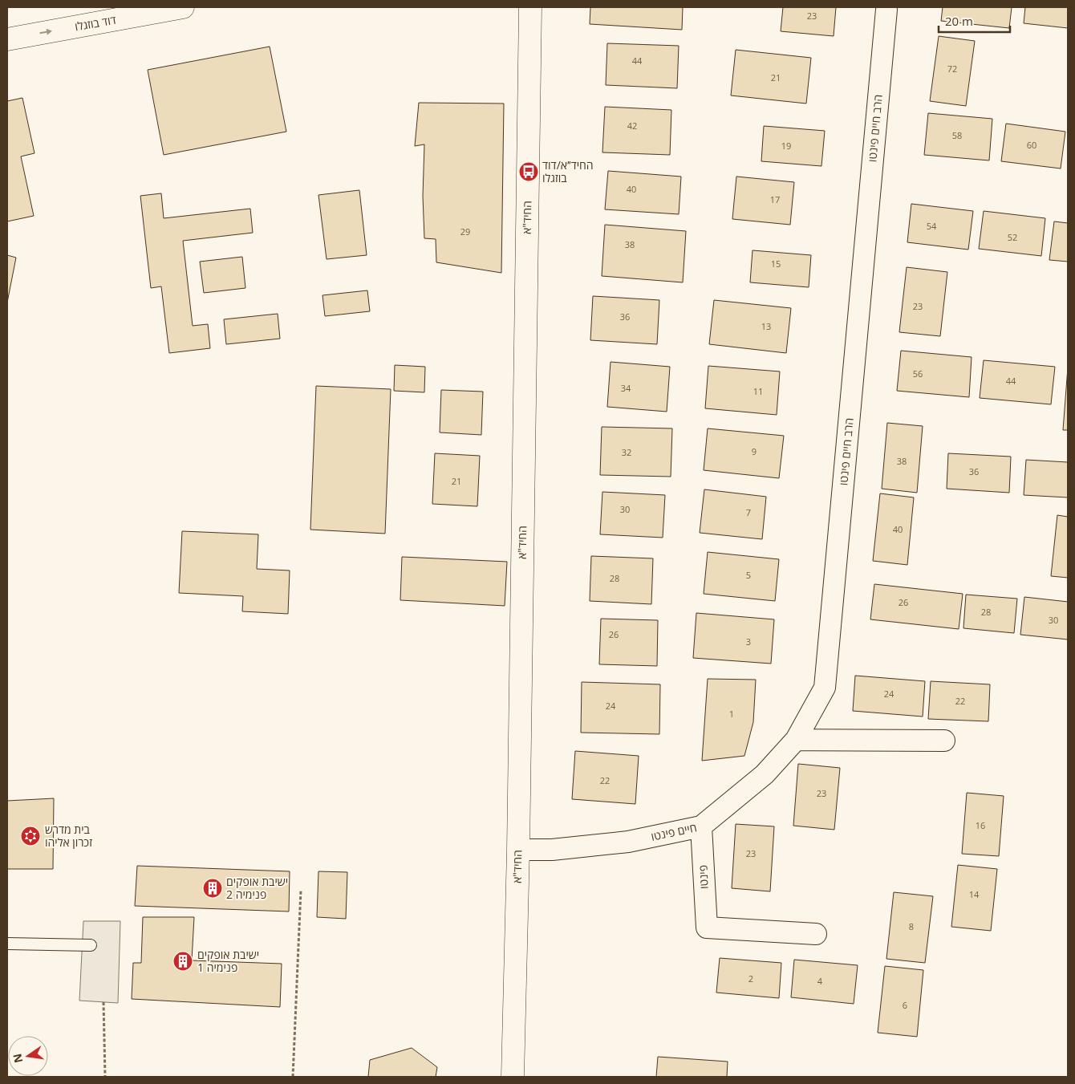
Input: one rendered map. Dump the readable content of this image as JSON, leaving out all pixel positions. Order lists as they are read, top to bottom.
{
  "streets": {
    "street": [
      "דוד בוזגלו",
      "הרב חיים פינטו",
      "החיד\"א",
      "חיים פינטו",
      "פינטו"
    ]
  },
  "crossings": [
    ["הרב חיים פינטו", "חיים פינטו"],
    ["החיד\"א", "חיים פינטו"],
    ["חיים פינטו", "פינטו"]
  ],
  "one_way": ["דוד בוזגלו"],
  "places": {
    "bus stop": ["החיד״א/דוד בוזגלו"],
    "synagogue": ["בית מדרש זכרון אליהו"],
    "building": ["ישיבת אופקים פנימיה 2", "ישיבת אופקים פנימיה 1"]
  },
  "house_numbers": [
    "23",
    "44",
    "72",
    "21",
    "42",
    "58",
    "60",
    "19",
    "40",
    "17",
    "54",
    "29",
    "52",
    "38",
    "15",
    "23",
    "36",
    "13",
    "56",
    "44",
    "34",
    "11",
    "9",
    "32",
    "38",
    "36",
    "21",
    "30",
    "7",
    "40",
    "5",
    "28",
    "26",
    "28",
    "30",
    "26",
    "3",
    "24",
    "22",
    "24",
    "1",
    "22",
    "23",
    "16",
    "23",
    "14",
    "8",
    "2",
    "4",
    "6"
  ],
  "scale_bar": "20 m",
  "north": "left"
}
